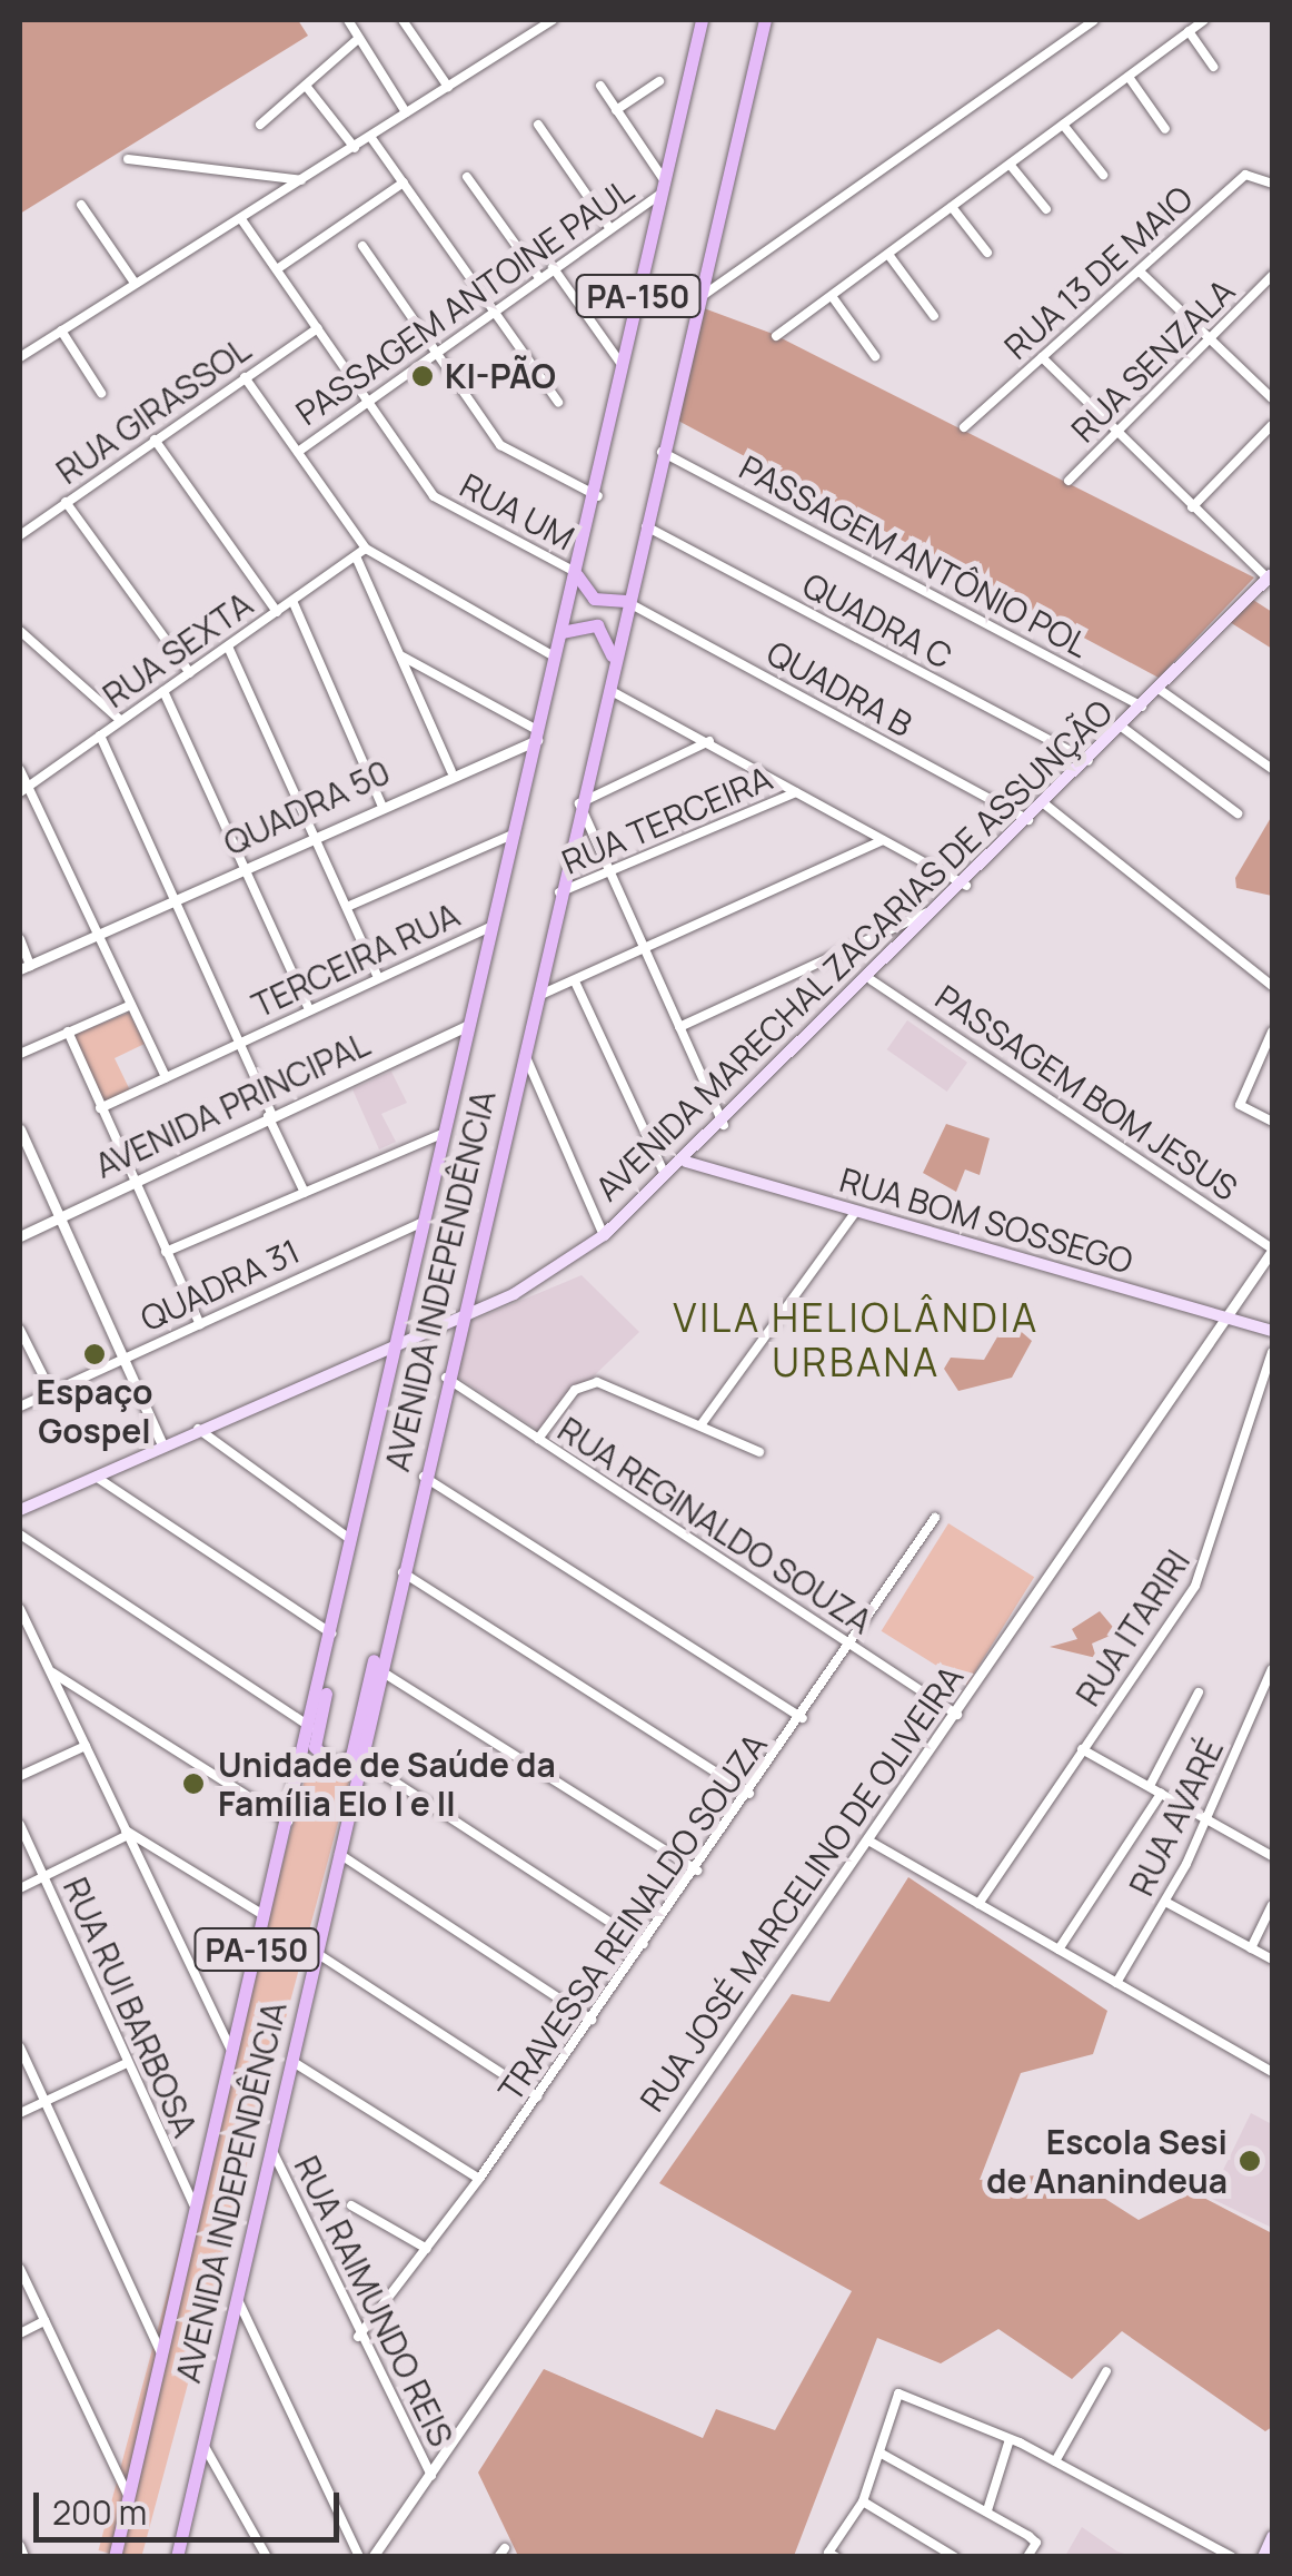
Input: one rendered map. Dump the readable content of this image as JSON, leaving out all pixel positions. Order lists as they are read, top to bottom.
{
  "streets": {
    "main road": [
      "PA-150",
      "AVENIDA MARECHAL ZACARIAS DE ASSUNÇÃO",
      "RUA BOM SOSSEGO",
      "AVENIDA INDEPENDÊNCIA"
    ],
    "street": [
      "RUA 13 DE MAIO",
      "PASSAGEM ANTOINE PAUL",
      "RUA SENZALA",
      "RUA GIRASSOL",
      "RUA UM",
      "PASSAGEM ANTÔNIO POL",
      "QUADRA C",
      "RUA SEXTA",
      "QUADRA B",
      "QUADRA 50",
      "RUA TERCEIRA",
      "TERCEIRA RUA",
      "PASSAGEM BOM JESUS",
      "AVENIDA PRINCIPAL",
      "QUADRA 31",
      "RUA REGINALDO SOUZA",
      "RUA ITARIRI",
      "RUA AVARÉ",
      "RUA JOSÉ MARCELINO DE OLIVEIRA",
      "TRAVESSA REINALDO SOUZA",
      "RUA RUI BARBOSA",
      "RUA RAIMUNDO REIS"
    ]
  },
  "crossings": [
    ["PASSAGEM ANTOINE PAUL", "RUA UM"],
    ["PASSAGEM ANTOINE PAUL", "AVENIDA INDEPENDÊNCIA"],
    ["RUA GIRASSOL", "RUA UM"],
    ["RUA UM", "AVENIDA INDEPENDÊNCIA"],
    ["PASSAGEM ANTÔNIO POL", "AVENIDA MARECHAL ZACARIAS DE ASSUNÇÃO"],
    ["PASSAGEM ANTÔNIO POL", "AVENIDA INDEPENDÊNCIA"],
    ["QUADRA C", "AVENIDA MARECHAL ZACARIAS DE ASSUNÇÃO"],
    ["QUADRA C", "AVENIDA INDEPENDÊNCIA"],
    ["QUADRA B", "AVENIDA MARECHAL ZACARIAS DE ASSUNÇÃO"],
    ["QUADRA B", "AVENIDA INDEPENDÊNCIA"],
    ["QUADRA 50", "AVENIDA INDEPENDÊNCIA"],
    ["RUA TERCEIRA", "AVENIDA INDEPENDÊNCIA"],
    ["AVENIDA MARECHAL ZACARIAS DE ASSUNÇÃO", "PASSAGEM BOM JESUS"],
    ["AVENIDA MARECHAL ZACARIAS DE ASSUNÇÃO", "RUA BOM SOSSEGO"],
    ["AVENIDA MARECHAL ZACARIAS DE ASSUNÇÃO", "AVENIDA INDEPENDÊNCIA"],
    ["AVENIDA MARECHAL ZACARIAS DE ASSUNÇÃO", "QUADRA 31"],
    ["TERCEIRA RUA", "AVENIDA INDEPENDÊNCIA"],
    ["PASSAGEM BOM JESUS", "RUA JOSÉ MARCELINO DE OLIVEIRA"],
    ["AVENIDA PRINCIPAL", "AVENIDA INDEPENDÊNCIA"],
    ["RUA BOM SOSSEGO", "RUA JOSÉ MARCELINO DE OLIVEIRA"],
    ["AVENIDA INDEPENDÊNCIA", "QUADRA 31"],
    ["AVENIDA INDEPENDÊNCIA", "RUA REGINALDO SOUZA"],
    ["AVENIDA INDEPENDÊNCIA", "RUA RUI BARBOSA"],
    ["AVENIDA INDEPENDÊNCIA", "RUA RAIMUNDO REIS"],
    ["RUA REGINALDO SOUZA", "RUA JOSÉ MARCELINO DE OLIVEIRA"],
    ["RUA REGINALDO SOUZA", "TRAVESSA REINALDO SOUZA"],
    ["RUA JOSÉ MARCELINO DE OLIVEIRA", "RUA RAIMUNDO REIS"],
    ["TRAVESSA REINALDO SOUZA", "RUA RAIMUNDO REIS"]
  ],
  "districts": ["VILA HELIOLÂNDIA URBANA"],
  "places": [
    "KI-PÃO",
    "Espaço Gospel",
    "Unidade de Saúde da Família Elo I e II",
    "Escola Sesi de Ananindeua"
  ],
  "scale_bar": "200 m"
}
